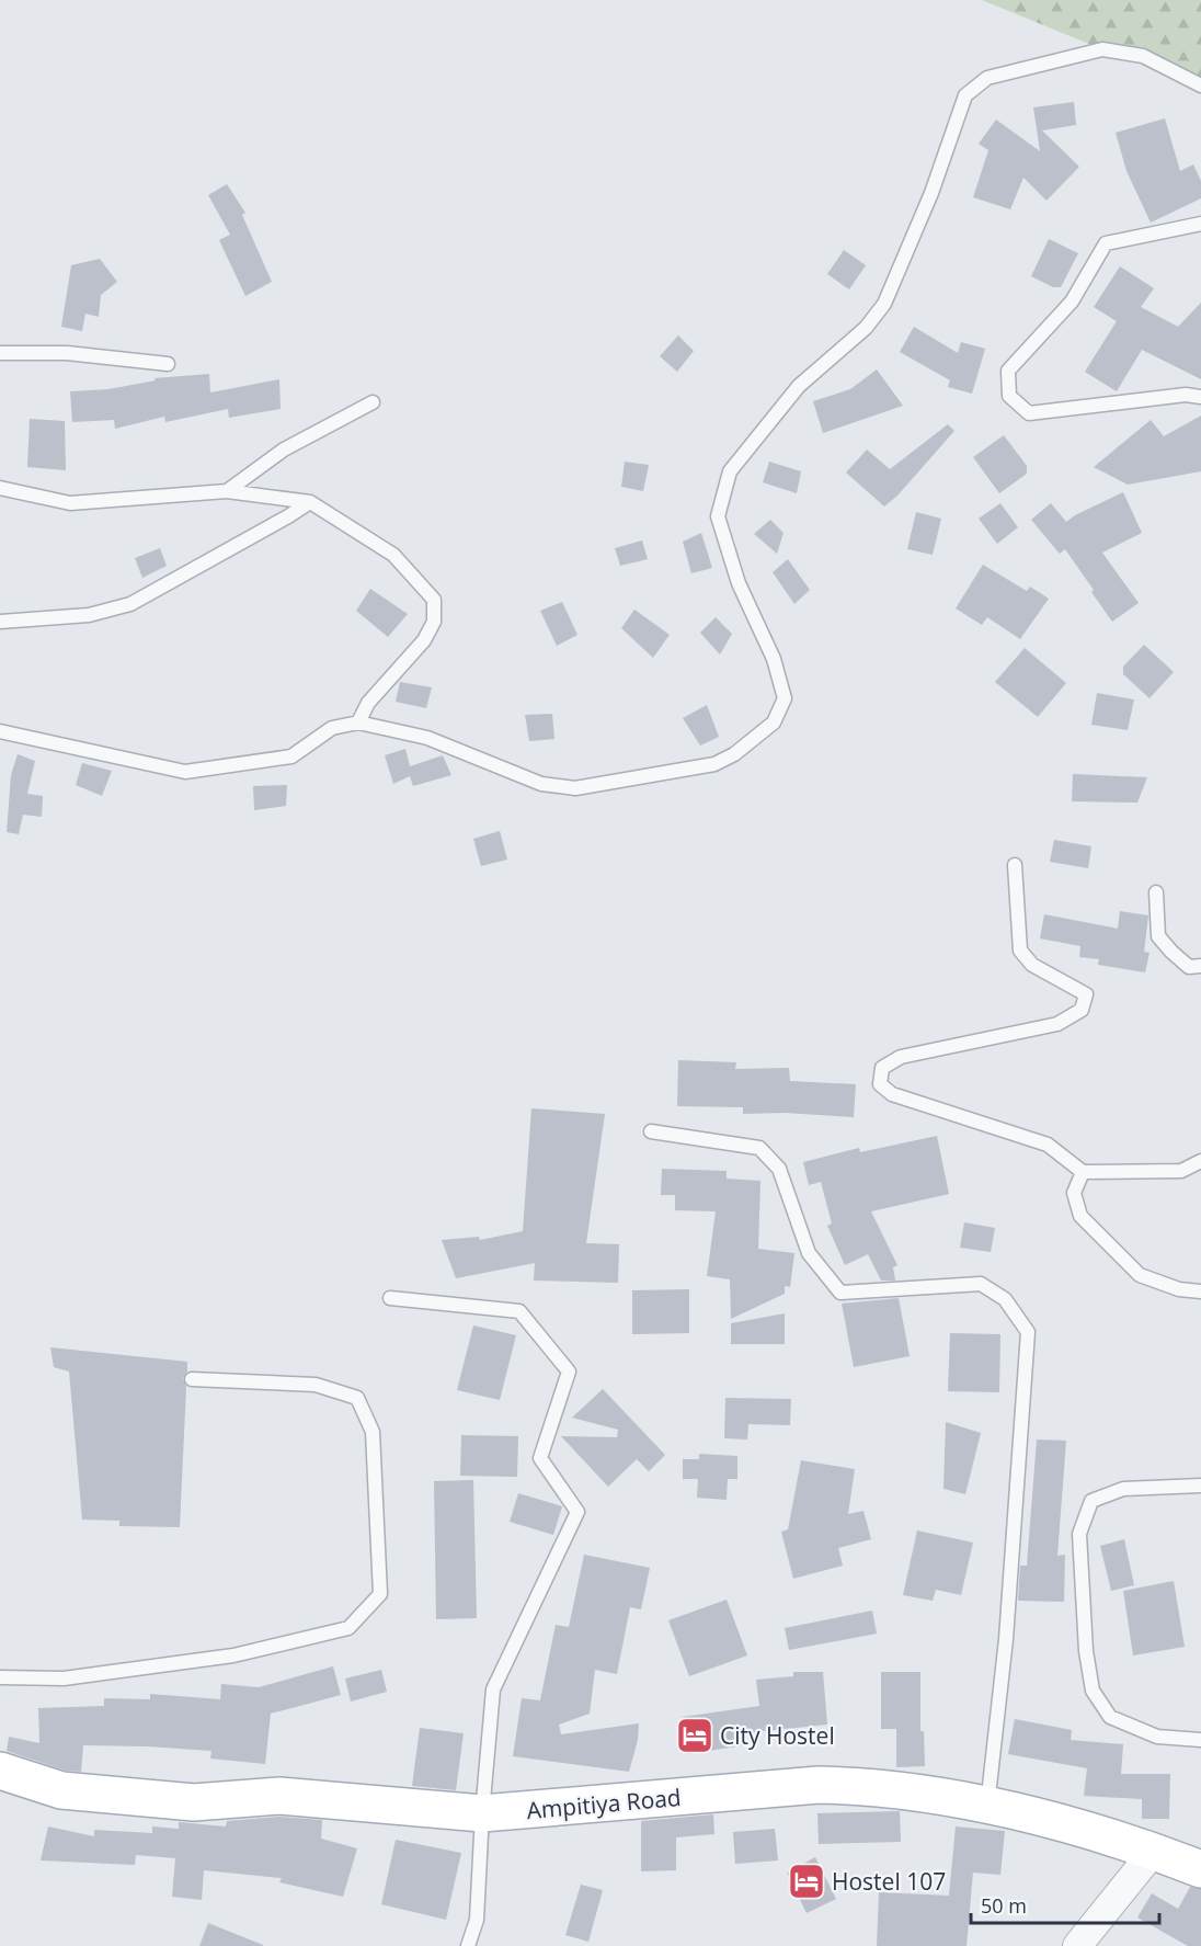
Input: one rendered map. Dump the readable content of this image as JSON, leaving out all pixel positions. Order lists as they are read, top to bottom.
{
  "streets": {
    "main road": ["Ampitiya Road"]
  },
  "places": {
    "hotel": ["City Hostel", "Hostel 107"]
  },
  "scale_bar": "50 m"
}
